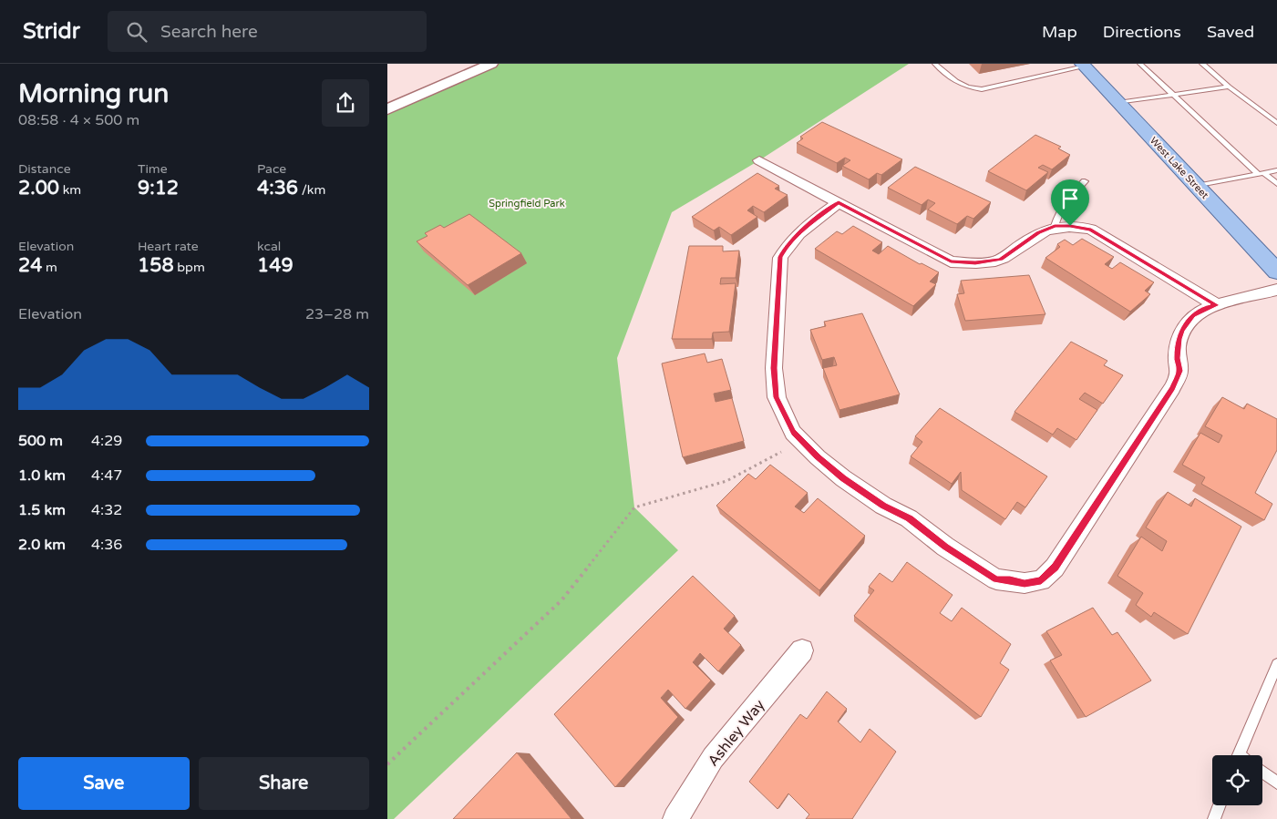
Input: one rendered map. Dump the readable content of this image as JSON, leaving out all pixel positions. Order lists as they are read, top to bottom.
{
  "streets": {
    "main road": ["West Lake Street"],
    "street": ["Ashley Way"]
  },
  "parks": ["Springfield Park"],
  "page": {
    "header": "Stridr",
    "search": "Search here",
    "nav": ["Map", "Directions", "Saved"],
    "heading": ["Morning run", "08:58 · 4 × 500 m"],
    "stats": [
      ["Distance", "2.00 km"],
      ["Time", "9:12"],
      ["Pace", "4:36 /km"],
      ["Elevation", "24 m"],
      ["Heart rate", "158 bpm"],
      ["kcal", "149"]
    ],
    "chart": ["Elevation", "23–28 m"],
    "list": [
      {
        "name": "500 m",
        "note": "4:29"
      },
      {
        "name": "1.0 km",
        "note": "4:47"
      },
      {
        "name": "1.5 km",
        "note": "4:32"
      },
      {
        "name": "2.0 km",
        "note": "4:36"
      }
    ],
    "buttons": ["Save", "Share"]
  }
}
